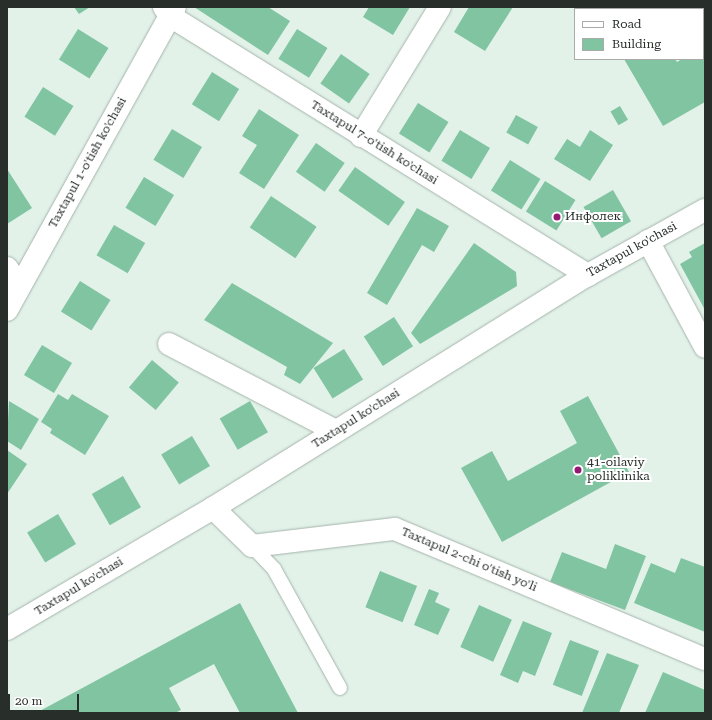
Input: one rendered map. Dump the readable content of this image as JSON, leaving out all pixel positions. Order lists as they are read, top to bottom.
{
  "streets": {
    "street": [
      "Taxtapul 7-o'tish ko'chasi",
      "Taxtapul 1-o'tish ko'chasi",
      "Taxtapul ko'chasi",
      "Taxtapul 2-chi o'tish yo'li"
    ]
  },
  "crossings": [
    ["Taxtapul 7-o'tish ko'chasi", "Taxtapul 1-o'tish ko'chasi"],
    ["Taxtapul 7-o'tish ko'chasi", "Taxtapul ko'chasi"]
  ],
  "places": ["Инфолек", "41-oilaviy poliklinika"],
  "legend": ["Road", "Building"],
  "scale_bar": "20 m"
}
